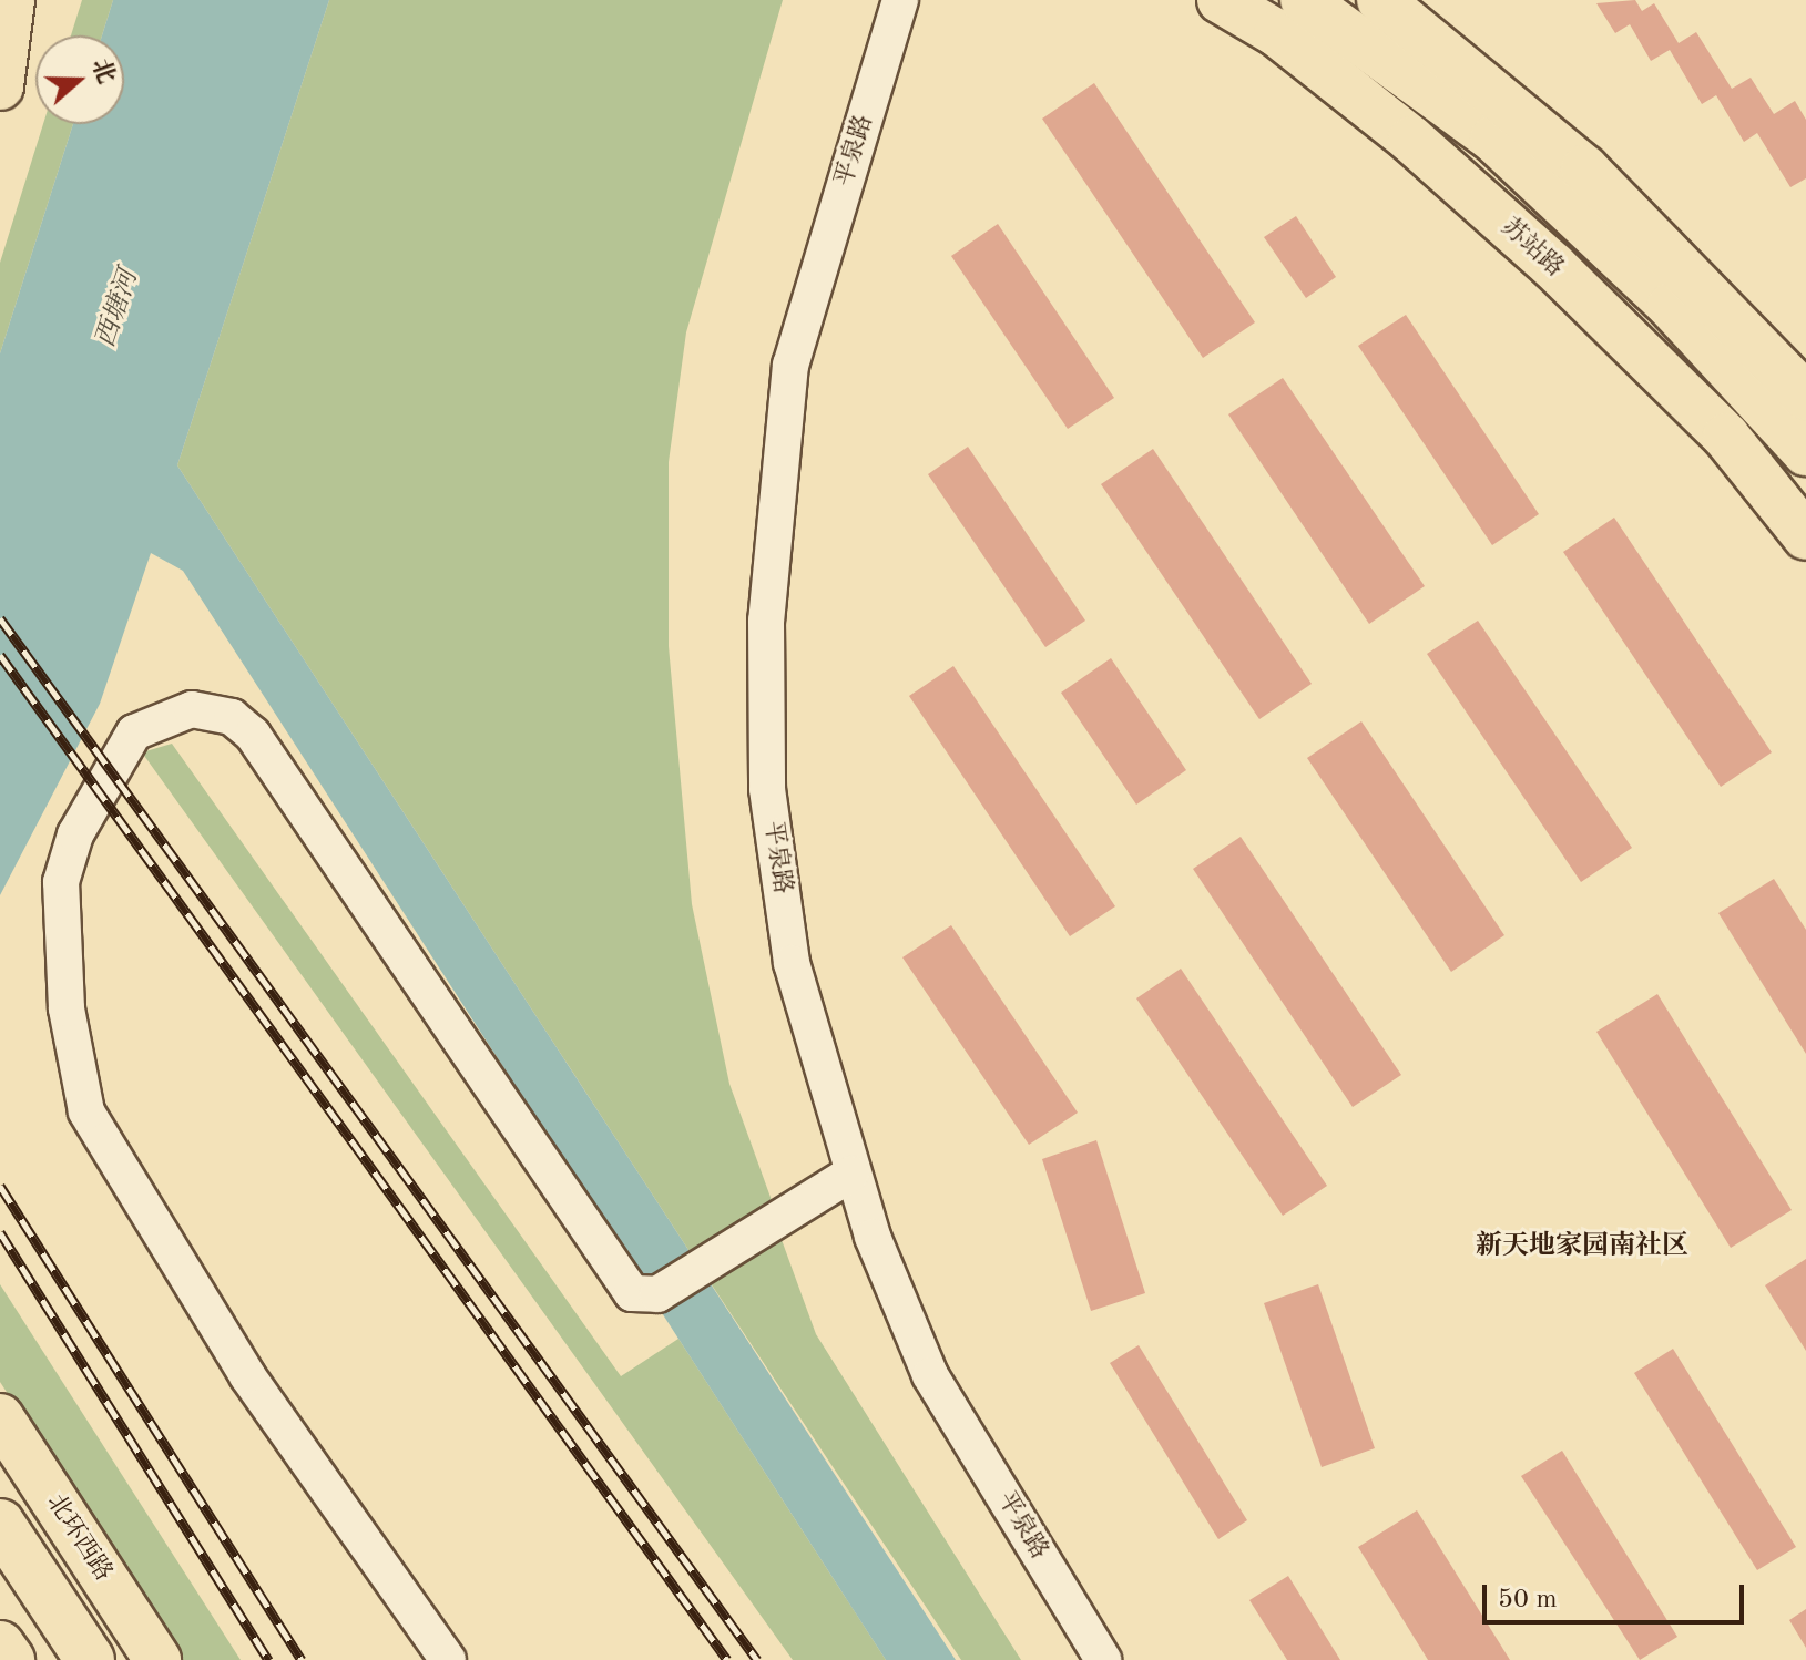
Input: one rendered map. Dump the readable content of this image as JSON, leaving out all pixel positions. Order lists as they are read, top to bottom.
{
  "streets": {
    "main road": ["苏站路", "北环西路"],
    "street": ["平泉路"]
  },
  "districts": ["新天地家园南社区"],
  "water": ["西塘河"],
  "scale_bar": "50 m",
  "north": "right"
}
